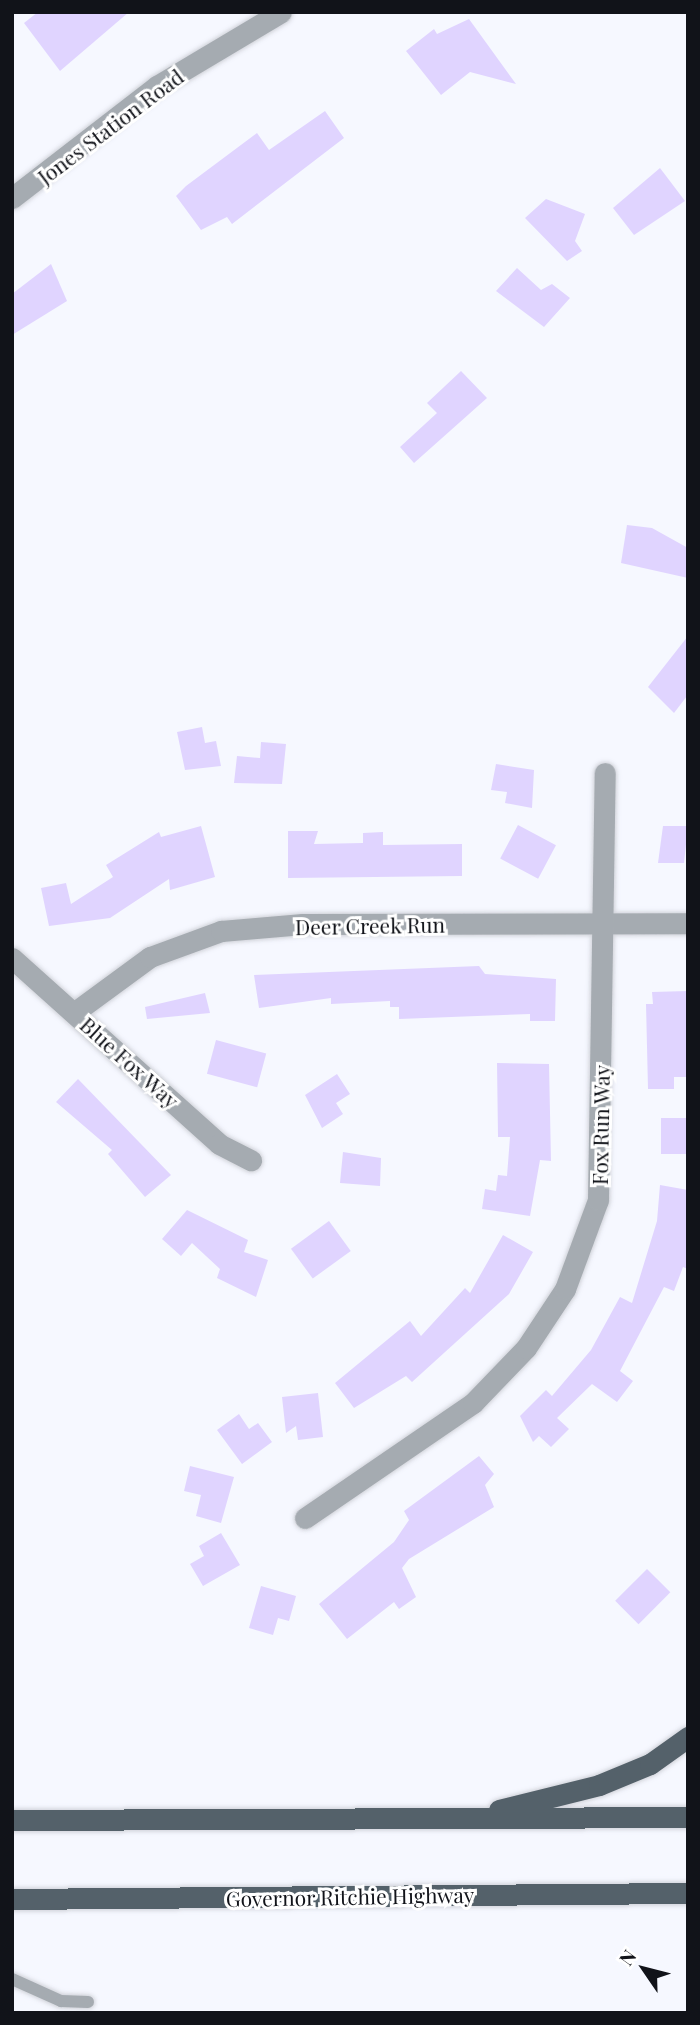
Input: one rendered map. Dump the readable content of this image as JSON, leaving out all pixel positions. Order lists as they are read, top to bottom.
{
  "streets": {
    "highway": ["Governor Ritchie Highway"],
    "street": [
      "Jones Station Road",
      "Deer Creek Run",
      "Blue Fox Way",
      "Fox Run Way"
    ]
  },
  "crossings": [
    ["Deer Creek Run", "Blue Fox Way"],
    ["Deer Creek Run", "Fox Run Way"]
  ],
  "north": "top left"
}
